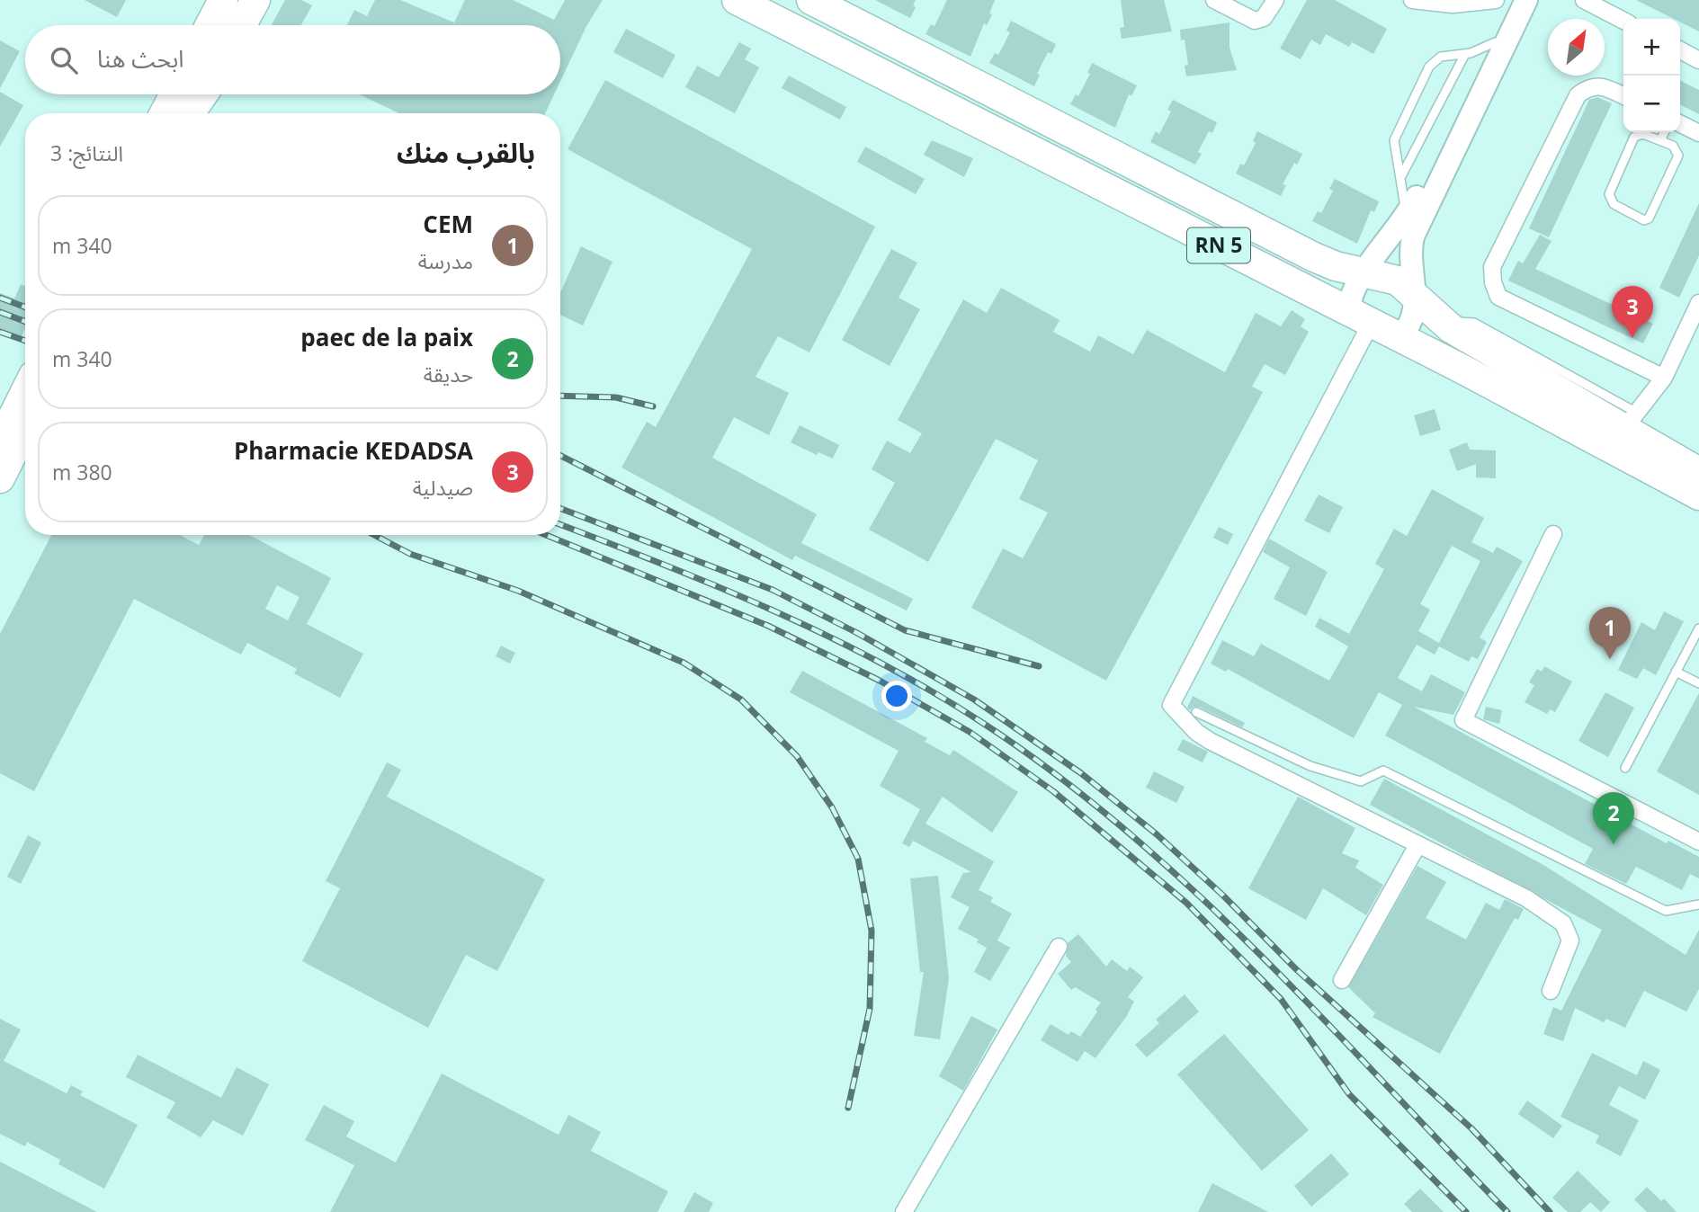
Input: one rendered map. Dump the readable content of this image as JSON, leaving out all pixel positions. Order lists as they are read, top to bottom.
{
  "streets": {
    "highway": ["RN 5"]
  },
  "north": "top right",
  "page": {
    "map_buttons": ["+", "−"],
    "search": "ابحث هنا",
    "heading": ["بالقرب منك", "النتائج: 3"],
    "list": [
      {
        "mark": "1",
        "name": "CEM",
        "note": "مدرسة",
        "value": "340 m"
      },
      {
        "mark": "2",
        "name": "paec de la paix",
        "note": "حديقة",
        "value": "340 m"
      },
      {
        "mark": "3",
        "name": "Pharmacie KEDADSA",
        "note": "صيدلية",
        "value": "380 m"
      }
    ],
    "pins": ["3", "1", "2"]
  }
}
